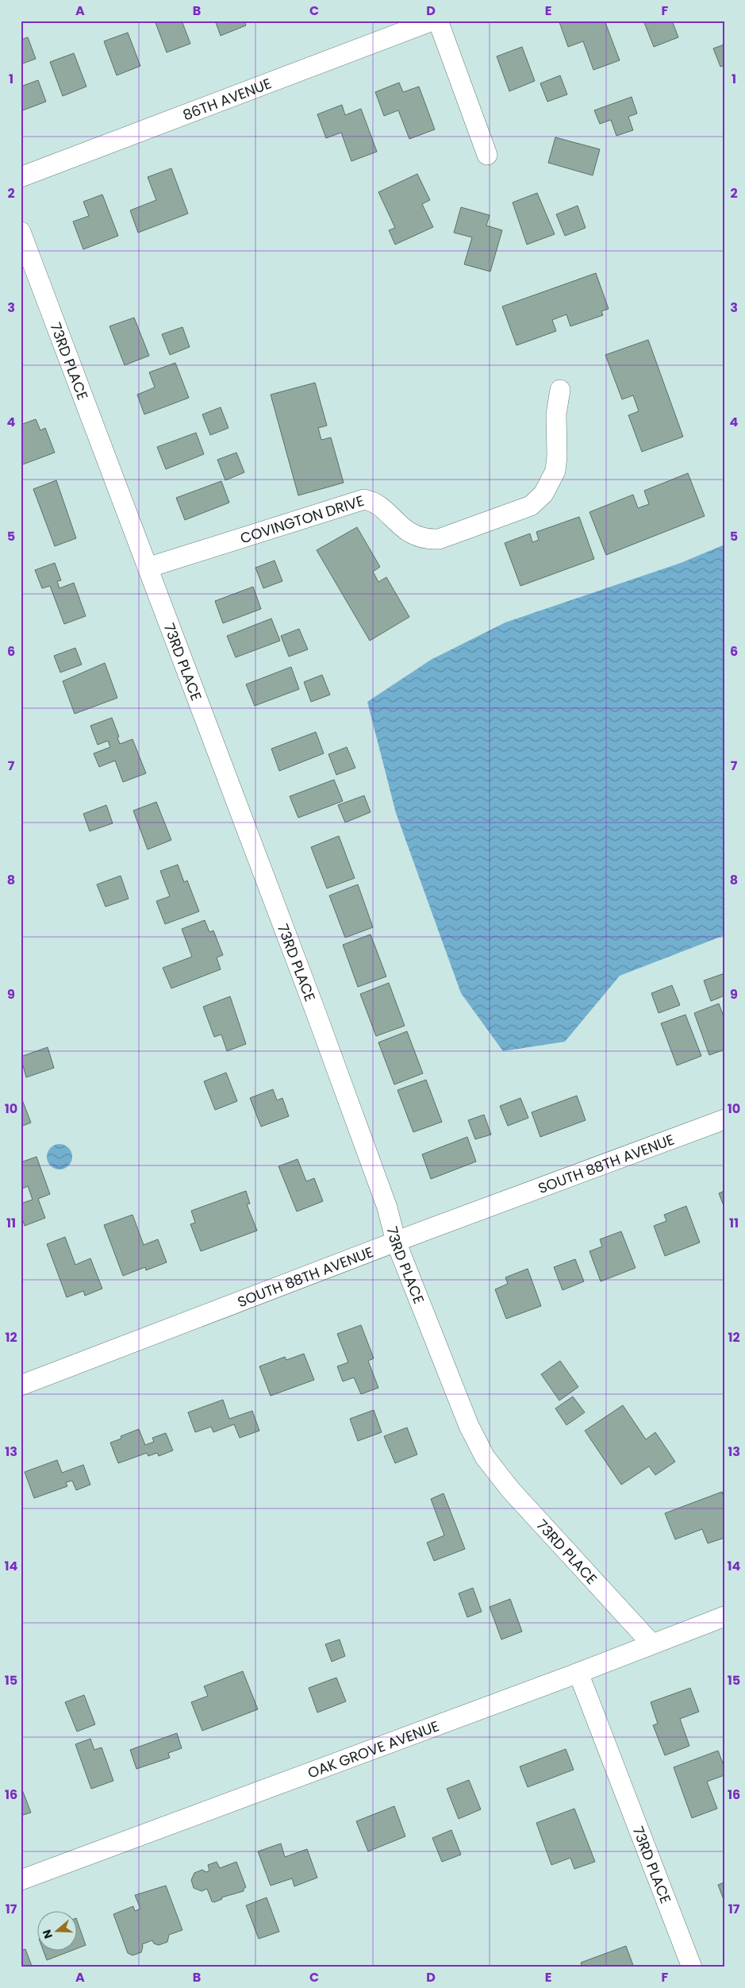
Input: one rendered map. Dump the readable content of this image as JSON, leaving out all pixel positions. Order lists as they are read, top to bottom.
{
  "streets": {
    "street": [
      "86TH AVENUE",
      "73RD PLACE",
      "COVINGTON DRIVE",
      "SOUTH 88TH AVENUE",
      "OAK GROVE AVENUE"
    ]
  },
  "crossings": [
    ["73RD PLACE", "COVINGTON DRIVE"],
    ["73RD PLACE", "SOUTH 88TH AVENUE"],
    ["73RD PLACE", "OAK GROVE AVENUE"]
  ],
  "north": "left",
  "grid": {
    "columns": [
      "A",
      "B",
      "C",
      "D",
      "E",
      "F"
    ],
    "rows": [
      "1",
      "2",
      "3",
      "4",
      "5",
      "6",
      "7",
      "8",
      "9",
      "10",
      "11",
      "12",
      "13",
      "14",
      "15",
      "16",
      "17"
    ]
  }
}
